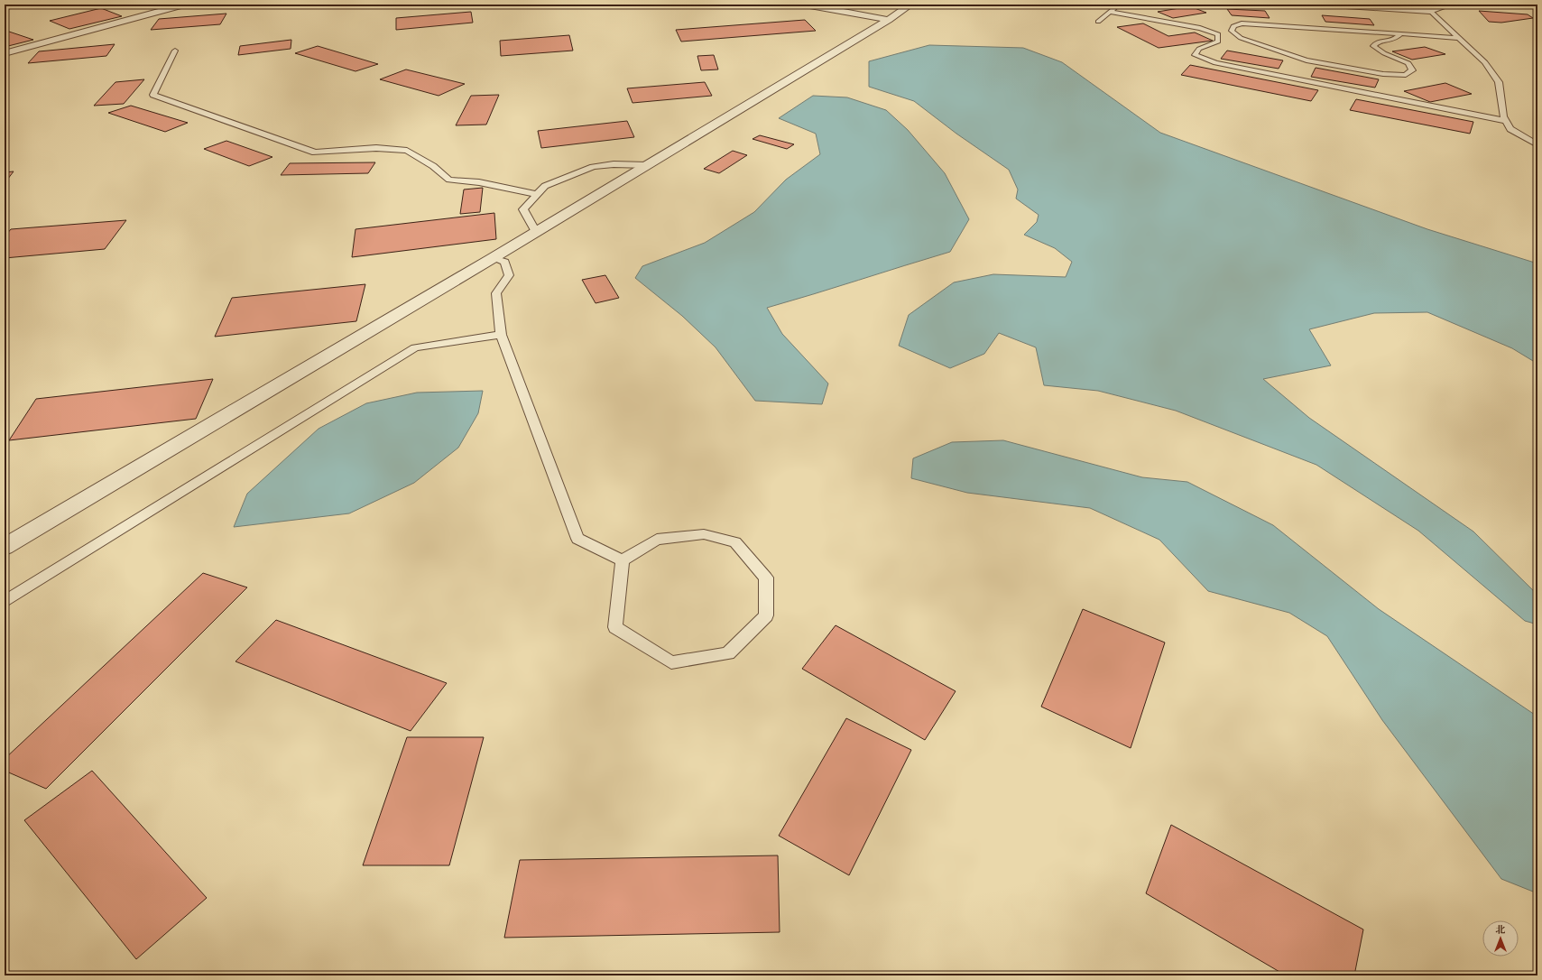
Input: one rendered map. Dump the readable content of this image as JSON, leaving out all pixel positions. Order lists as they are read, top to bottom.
{
  "north": "top"
}
